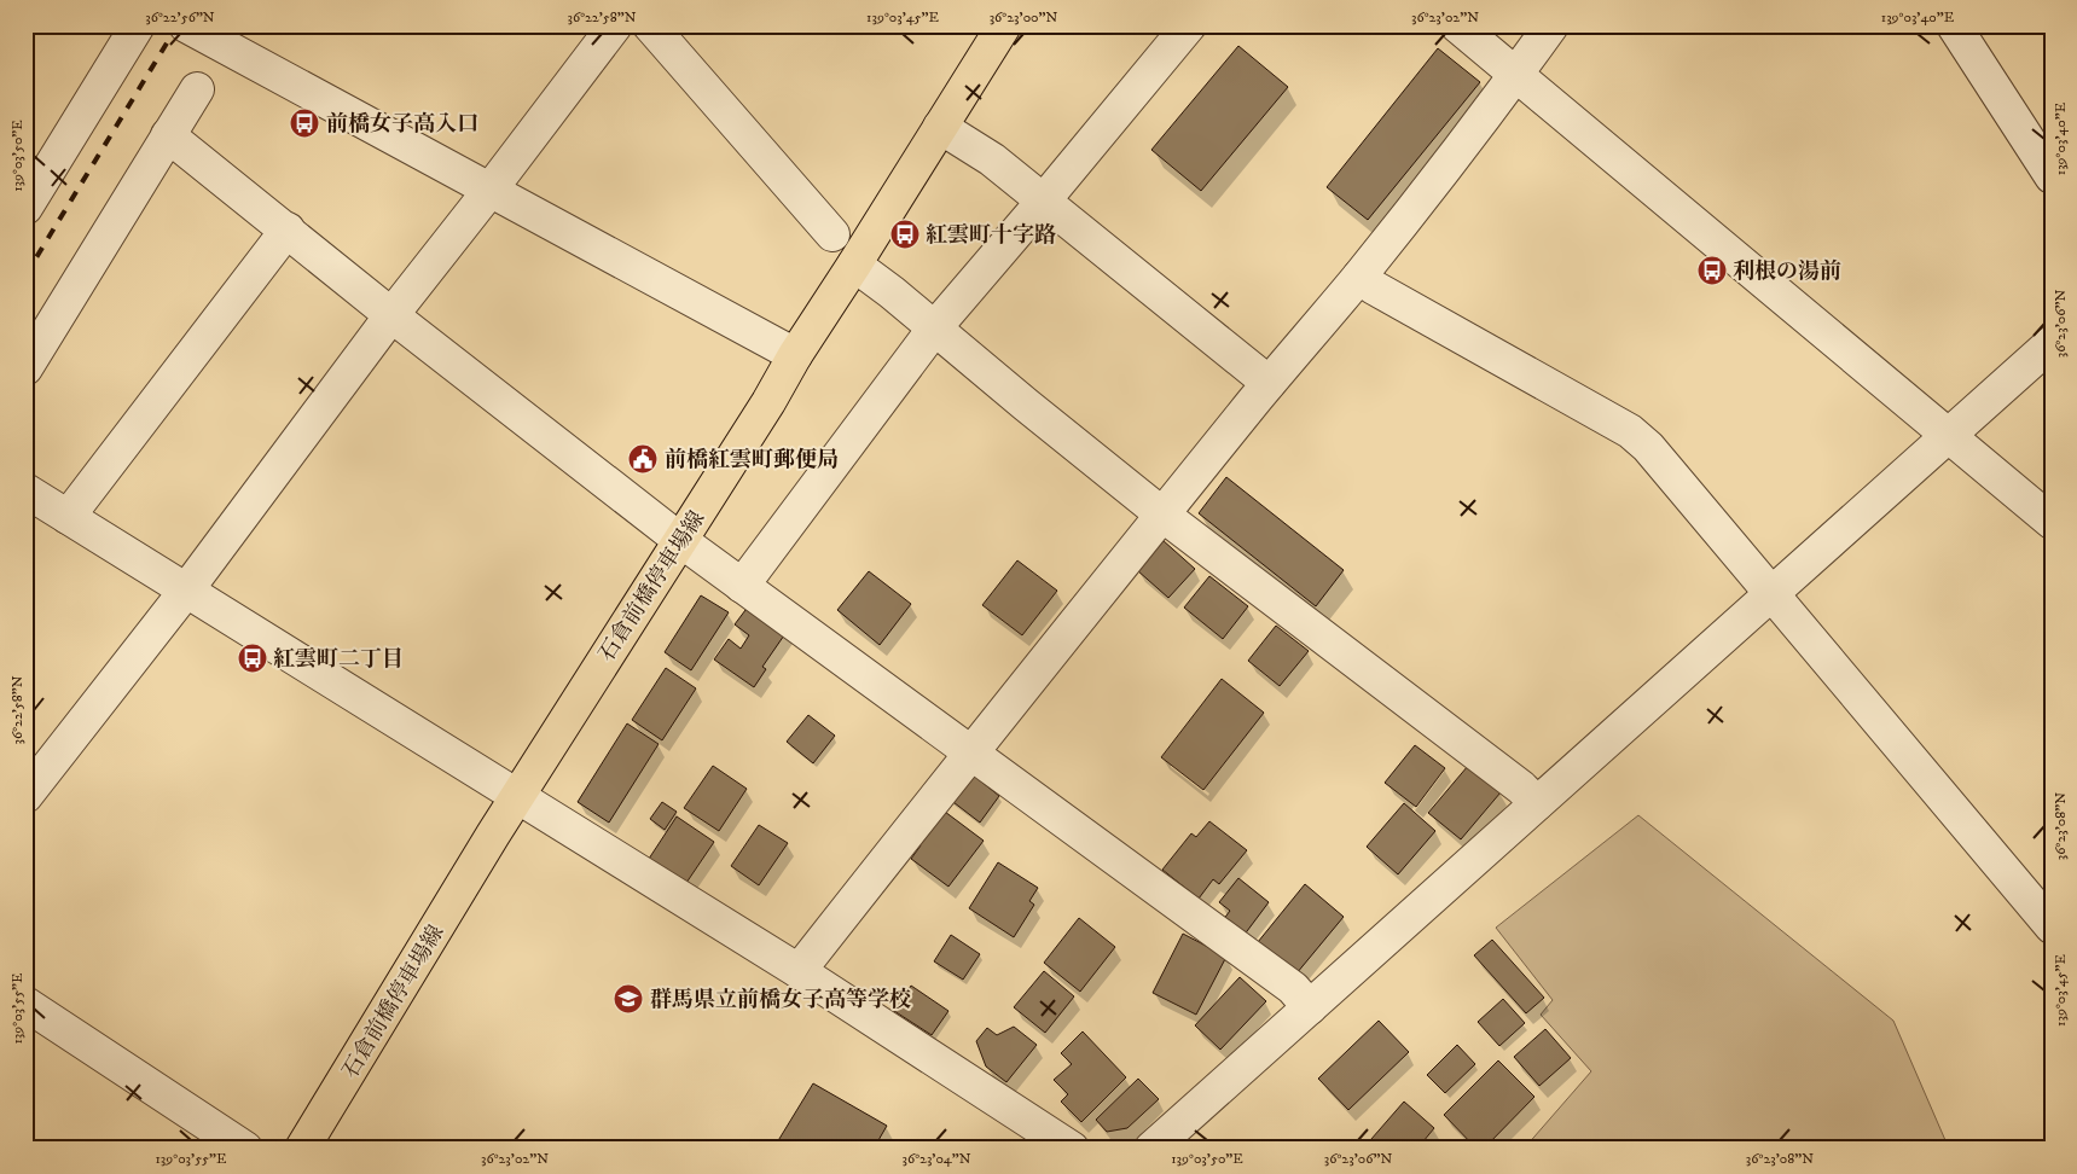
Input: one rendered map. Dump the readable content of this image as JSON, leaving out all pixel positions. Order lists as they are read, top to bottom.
{
  "streets": {
    "main road": ["石倉前橋停車場線"]
  },
  "places": {
    "bus stop": [
      "前橋女子高入口",
      "紅雲町十字路",
      "利根の湯前",
      "紅雲町二丁目"
    ],
    "public building": ["前橋紅雲町郵便局"],
    "school or university": ["群馬県立前橋女子高等学校"]
  },
  "coordinates": [
    "36°22'56\"N",
    "36°22'58\"N",
    "139°03'45\"E",
    "36°23'00\"N",
    "36°23'02\"N",
    "139°03'40\"E",
    "139°03'50\"E",
    "36°23'06\"N",
    "36°23'08\"N",
    "139°03'55\"E",
    "36°23'04\"N"
  ]
}
